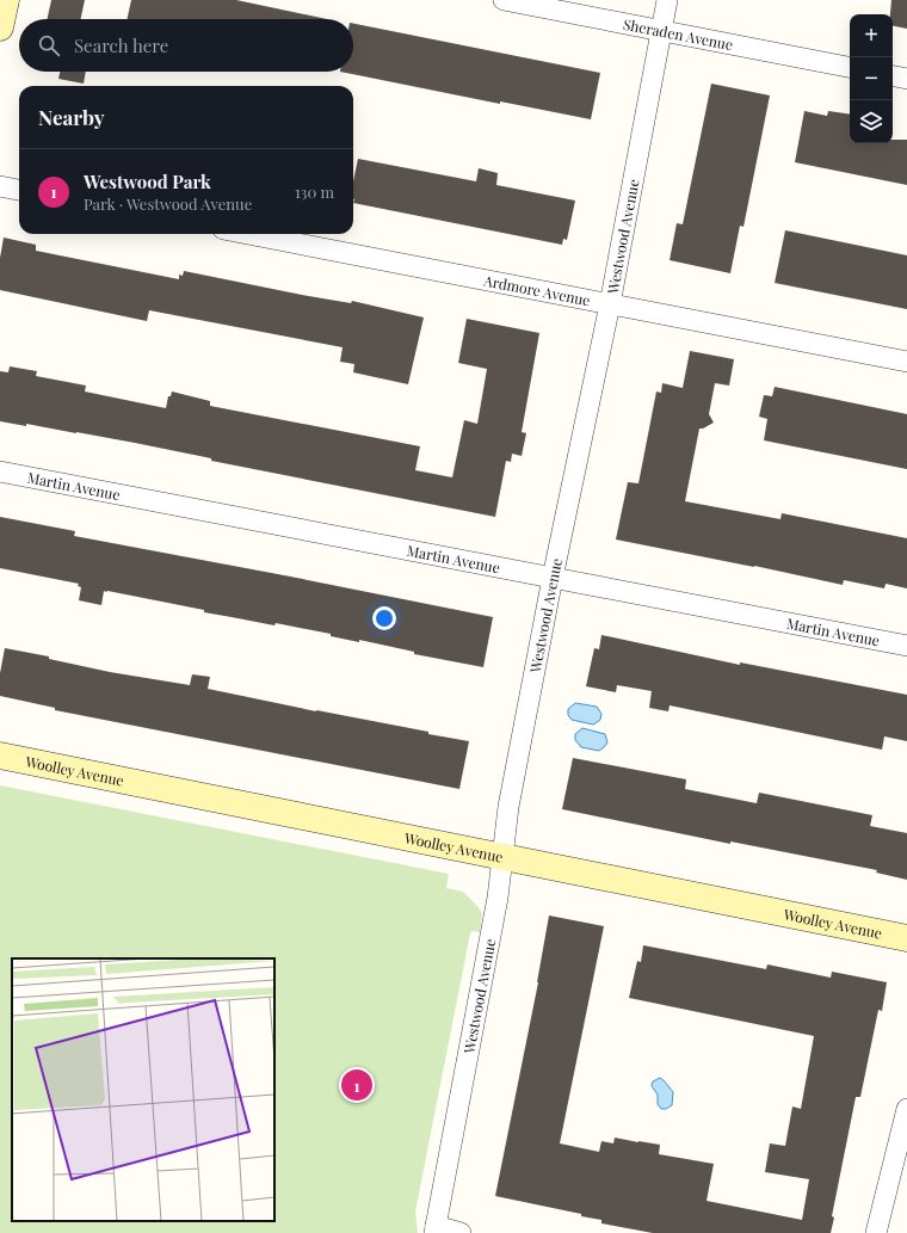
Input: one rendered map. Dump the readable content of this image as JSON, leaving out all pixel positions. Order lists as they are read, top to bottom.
{
  "streets": {
    "street": [
      "Sheraden Avenue",
      "Westwood Avenue",
      "Ardmore Avenue",
      "Martin Avenue",
      "Woolley Avenue"
    ]
  },
  "crossings": [
    ["Sheraden Avenue", "Westwood Avenue"],
    ["Westwood Avenue", "Ardmore Avenue"],
    ["Westwood Avenue", "Martin Avenue"],
    ["Westwood Avenue", "Woolley Avenue"]
  ],
  "page": {
    "map_buttons": ["+", "−"],
    "search": "Search here",
    "heading": "Nearby",
    "list": [
      {
        "mark": "1",
        "name": "Westwood Park",
        "note": "Park · Westwood Avenue",
        "value": "130 m"
      }
    ],
    "pins": "1"
  }
}
